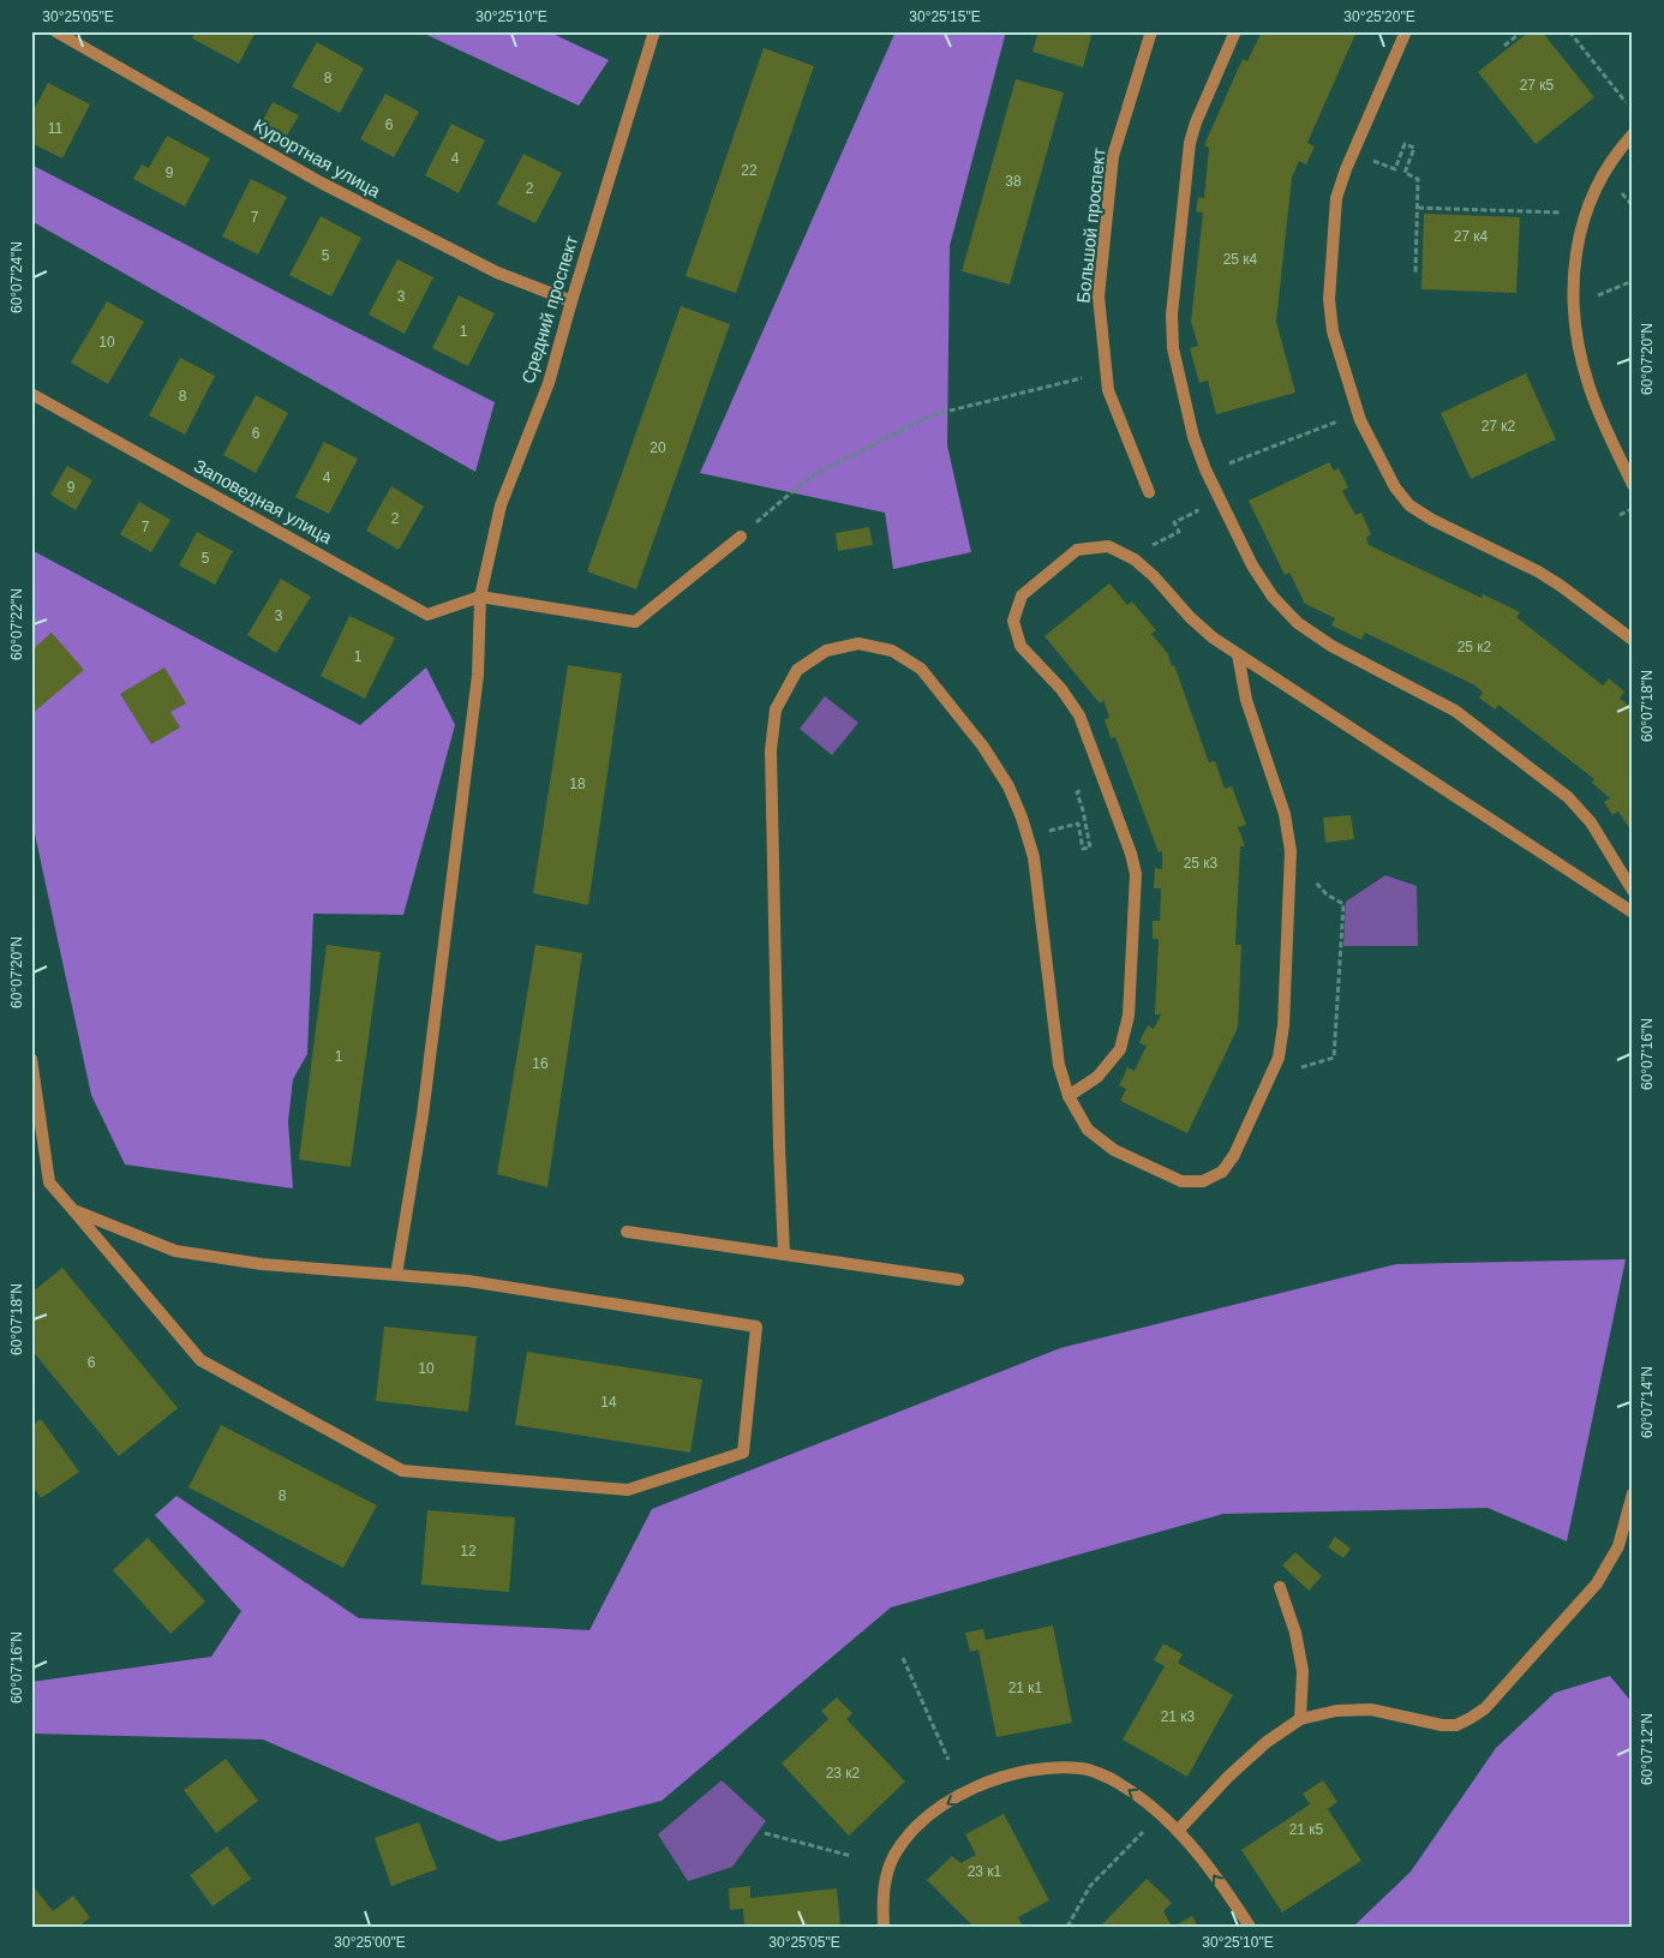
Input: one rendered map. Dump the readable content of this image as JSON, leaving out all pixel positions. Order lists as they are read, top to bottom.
{
  "streets": {
    "street": [
      "Курортная улица",
      "Большой проспект",
      "Средний проспект",
      "Заповедная улица"
    ]
  },
  "crossings": [
    ["Курортная улица", "Средний проспект"],
    ["Средний проспект", "Заповедная улица"]
  ],
  "house_numbers": [
    "8",
    "27 к5",
    "6",
    "11",
    "4",
    "22",
    "9",
    "38",
    "2",
    "7",
    "27 к4",
    "5",
    "25 к4",
    "3",
    "1",
    "10",
    "8",
    "27 к2",
    "6",
    "20",
    "4",
    "9",
    "2",
    "7",
    "5",
    "3",
    "25 к2",
    "1",
    "18",
    "25 к3",
    "1",
    "16",
    "6",
    "10",
    "14",
    "8",
    "12",
    "21 к1",
    "21 к3",
    "23 к2",
    "21 к5",
    "23 к1"
  ],
  "coordinates": [
    "30°25'05\"E",
    "30°25'10\"E",
    "30°25'15\"E",
    "30°25'20\"E",
    "60°07'24\"N",
    "60°07'20\"N",
    "60°07'22\"N",
    "60°07'18\"N",
    "60°07'16\"N",
    "60°07'14\"N",
    "60°07'12\"N",
    "30°25'00\"E"
  ]
}
